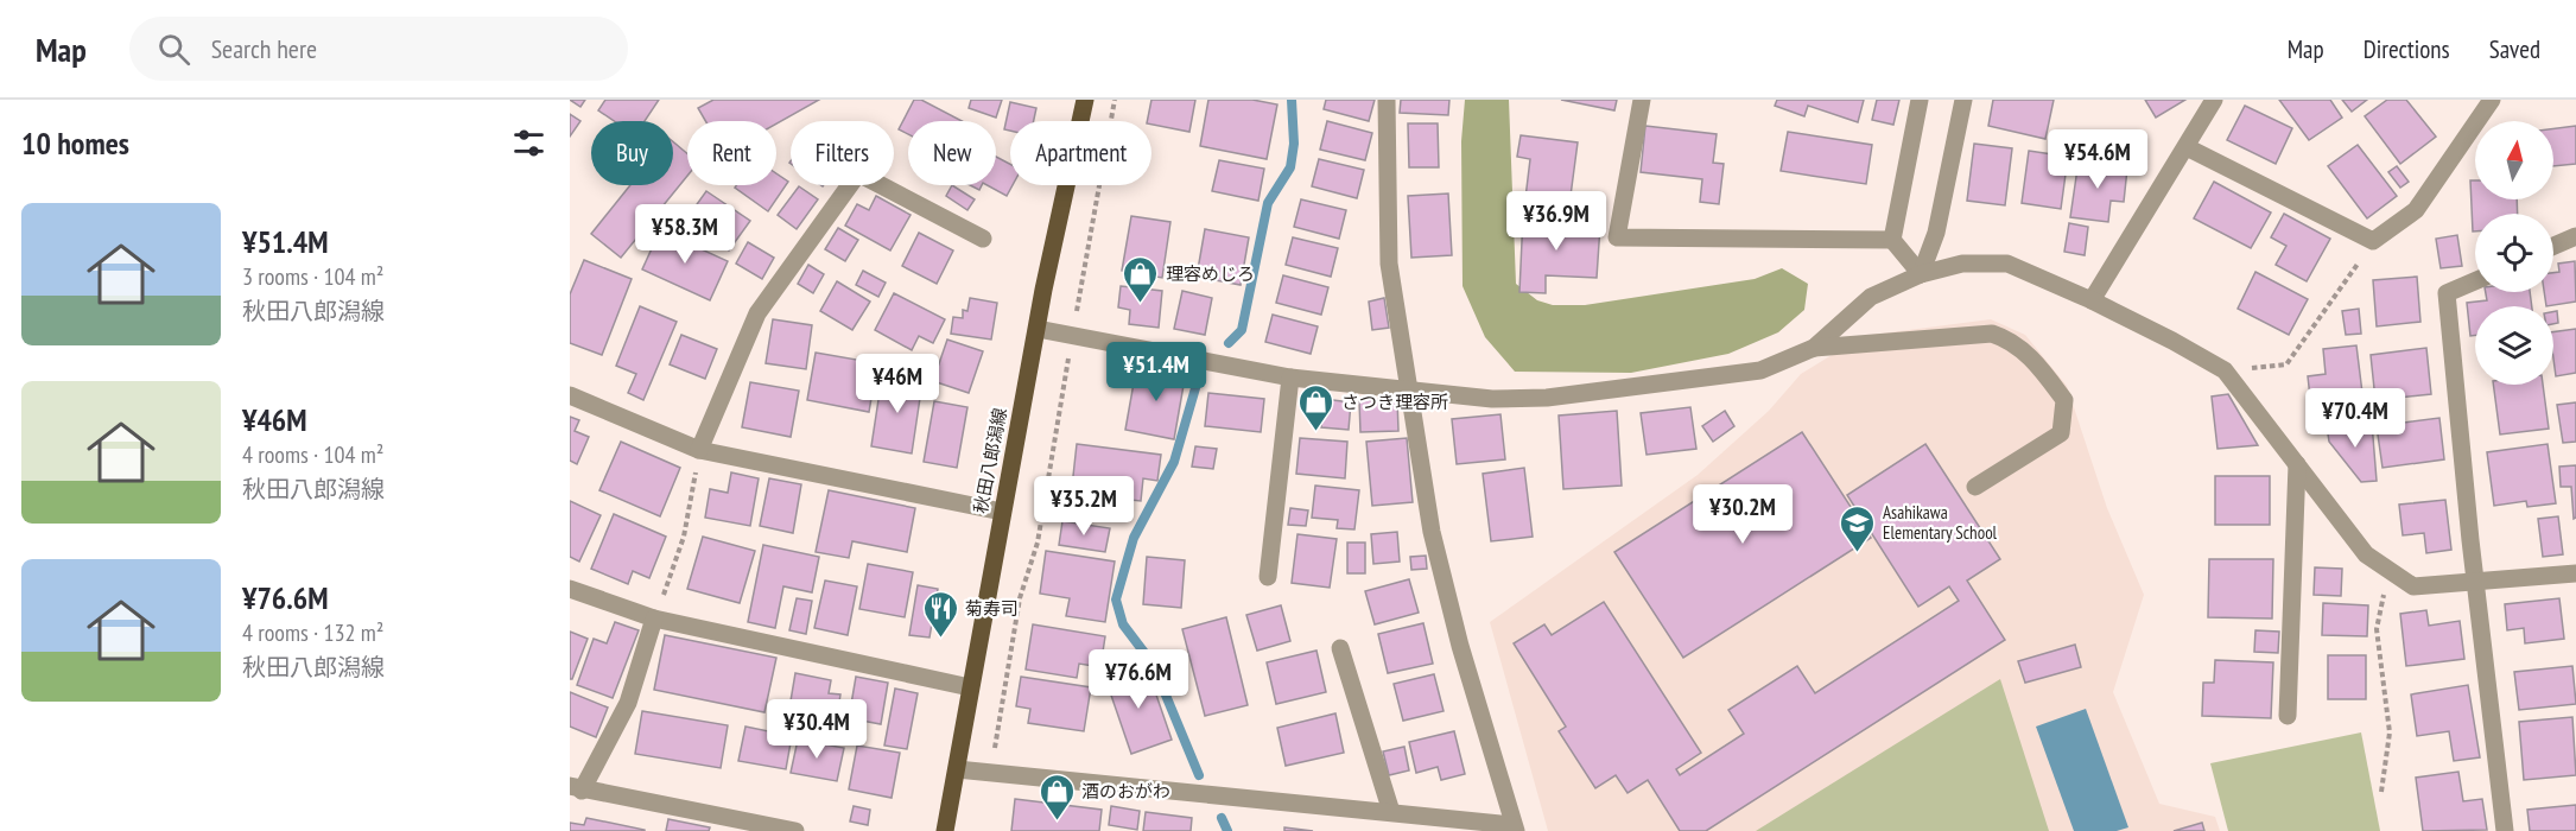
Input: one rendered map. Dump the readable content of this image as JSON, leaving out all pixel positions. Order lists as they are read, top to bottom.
{
  "streets": {
    "main road": ["秋田八郎潟線"]
  },
  "places": {
    "shop": ["理容めじろ", "さつき理容所", "酒のおがわ"],
    "school or university": ["Asahikawa Elementary School"],
    "restaurant": ["菊寿司"]
  },
  "north": "top",
  "page": {
    "header": "Map",
    "search": "Search here",
    "nav": ["Map", "Directions", "Saved"],
    "heading": "10 homes",
    "chip": [
      "Buy",
      "Rent",
      "Filters",
      "New",
      "Apartment"
    ],
    "price": [
      "¥54.6M",
      "¥36.9M",
      "¥58.3M",
      "¥51.4M",
      "¥46M",
      "¥70.4M",
      "¥35.2M",
      "¥30.2M",
      "¥76.6M",
      "¥30.4M"
    ],
    "list": [
      {
        "name": "¥51.4M",
        "note": "3 rooms · 104 m² · 秋田八郎潟線"
      },
      {
        "name": "¥46M",
        "note": "4 rooms · 104 m² · 秋田八郎潟線"
      },
      {
        "name": "¥76.6M",
        "note": "4 rooms · 132 m² · 秋田八郎潟線"
      }
    ]
  }
}
